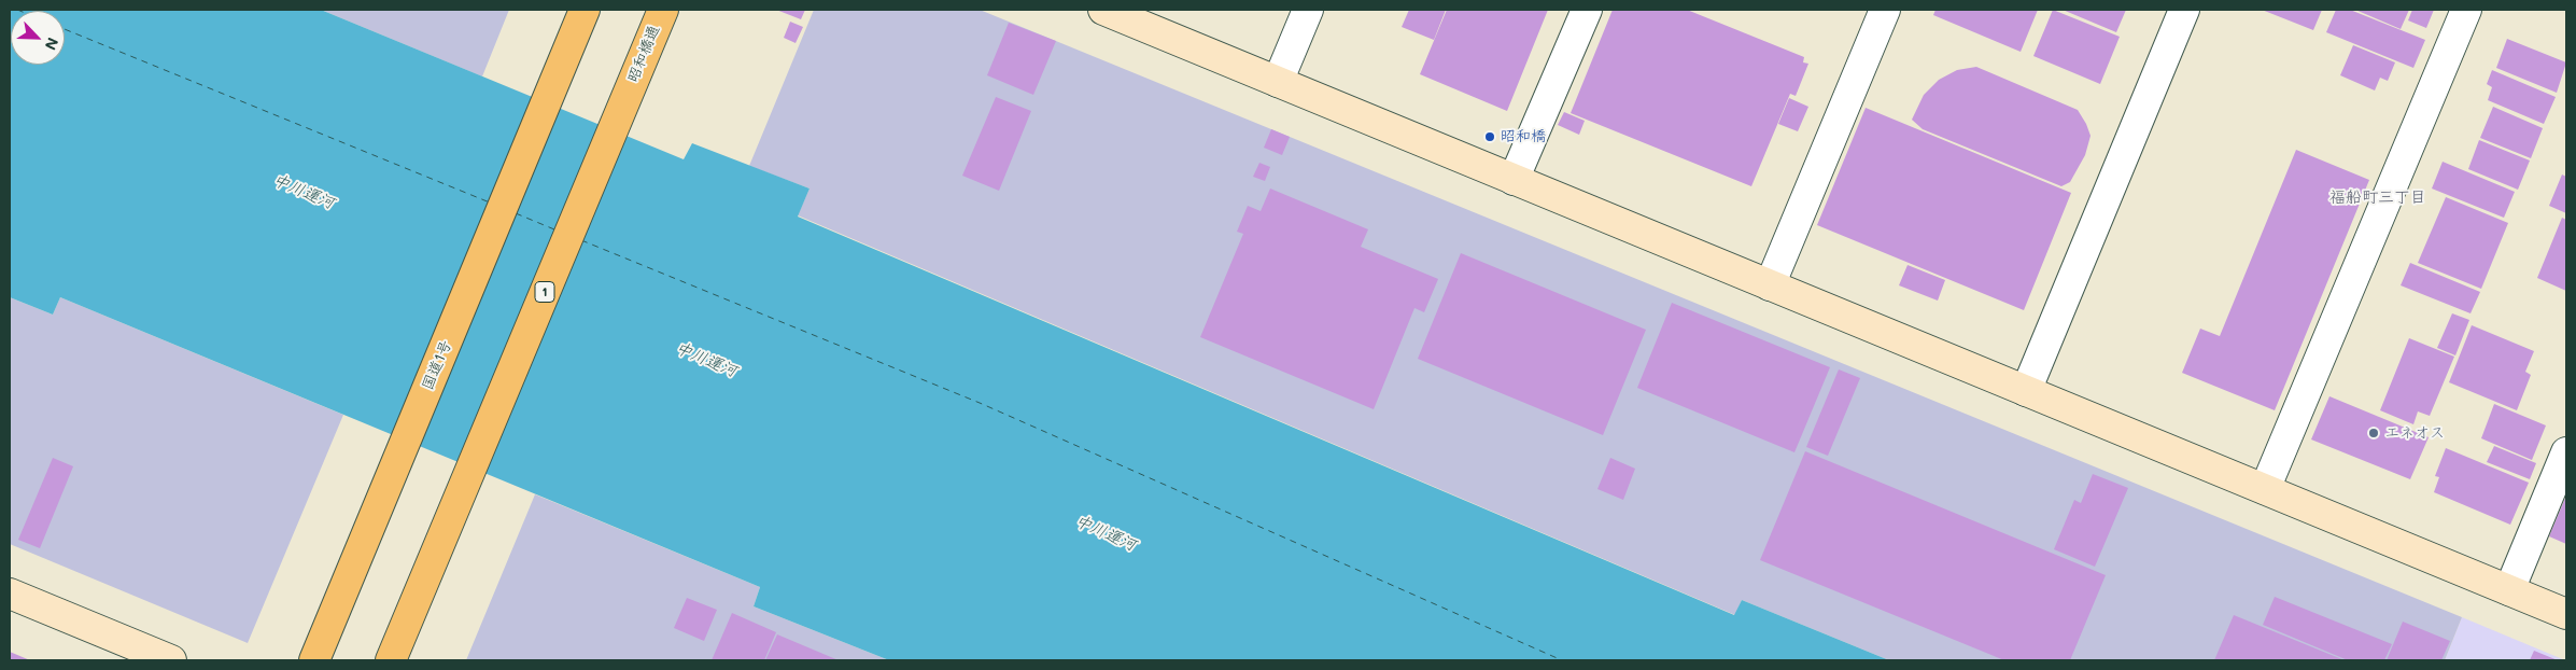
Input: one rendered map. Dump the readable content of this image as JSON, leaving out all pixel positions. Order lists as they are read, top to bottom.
{
  "streets": {
    "highway": ["昭和橋通", "1", "国道1号"]
  },
  "districts": ["福船町三丁目"],
  "water": ["中川運河"],
  "places": ["昭和橋", "エネオス"],
  "north": "bottom right"
}
